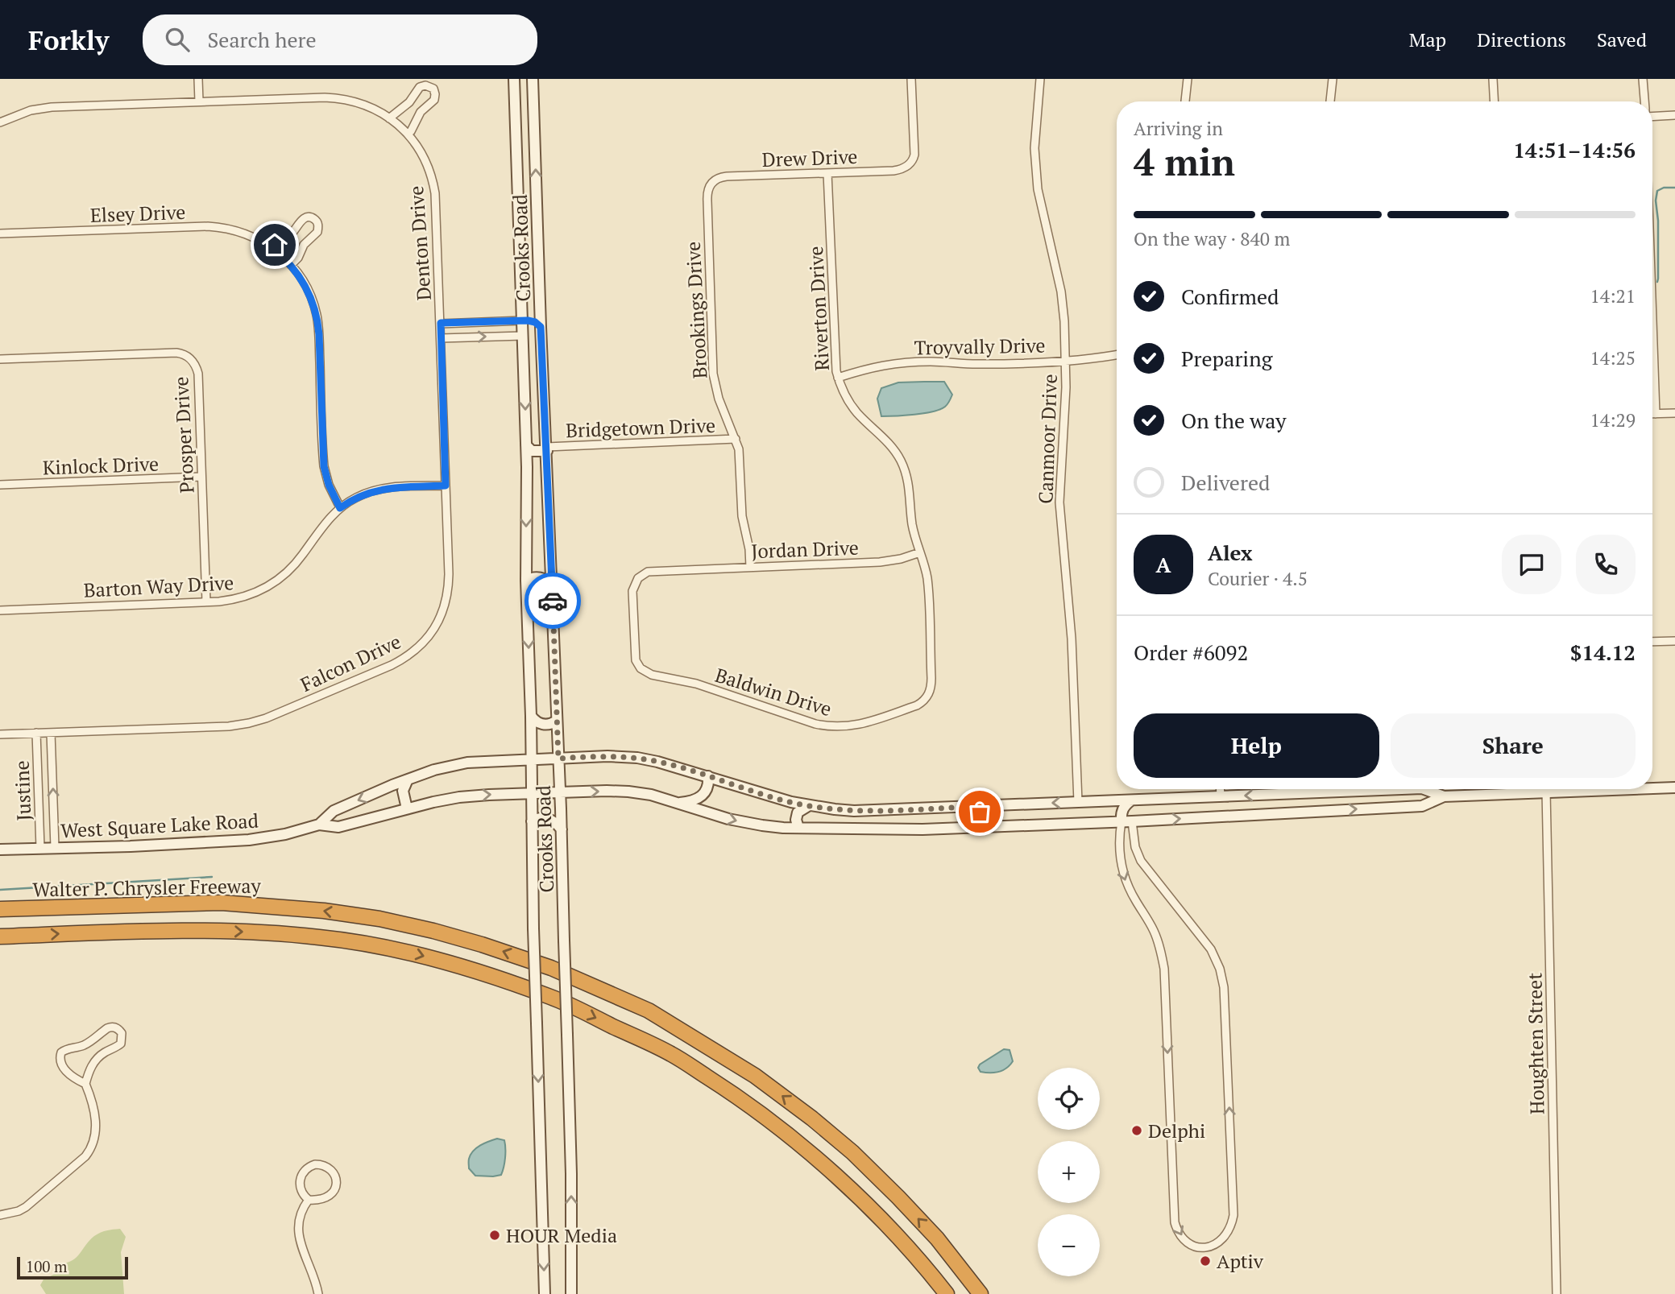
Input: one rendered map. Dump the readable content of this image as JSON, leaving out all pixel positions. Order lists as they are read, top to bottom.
{
  "streets": {
    "highway": ["Walter P. Chrysler Freeway"],
    "main road": ["Crooks Road", "West Square Lake Road"],
    "street": [
      "Drew Drive",
      "Elsey Drive",
      "Denton Drive",
      "Riverton Drive",
      "Brookings Drive",
      "Troyvally Drive",
      "Bridgetown Drive",
      "Prosper Drive",
      "Canmoor Drive",
      "Kinlock Drive",
      "Jordan Drive",
      "Barton Way Drive",
      "Falcon Drive",
      "Baldwin Drive",
      "Justine",
      "Houghten Street"
    ]
  },
  "crossings": [
    ["Drew Drive", "Riverton Drive"],
    ["Drew Drive", "Brookings Drive"],
    ["Elsey Drive", "Barton Way Drive"],
    ["Denton Drive", "Falcon Drive"],
    ["Crooks Road", "Bridgetown Drive"],
    ["Crooks Road", "West Square Lake Road"],
    ["Riverton Drive", "Troyvally Drive"],
    ["Riverton Drive", "Jordan Drive"],
    ["Riverton Drive", "Baldwin Drive"],
    ["Brookings Drive", "Bridgetown Drive"],
    ["Brookings Drive", "Jordan Drive"],
    ["Troyvally Drive", "Canmoor Drive"],
    ["Prosper Drive", "Kinlock Drive"],
    ["Prosper Drive", "Barton Way Drive"],
    ["Canmoor Drive", "West Square Lake Road"],
    ["Jordan Drive", "Baldwin Drive"],
    ["Barton Way Drive", "Falcon Drive"],
    ["Falcon Drive", "Justine"],
    ["Justine", "West Square Lake Road"],
    ["West Square Lake Road", "Houghten Street"]
  ],
  "places": ["Delphi", "HOUR Media", "Aptiv"],
  "scale_bar": "100 m",
  "page": {
    "header": "Forkly",
    "search": "Search here",
    "nav": ["Map", "Directions", "Saved"],
    "heading": ["4 min", "Arriving in", "14:51–14:56"],
    "panel": [
      "Alex",
      "Courier · 4.5",
      "Order #6092",
      "$14.12"
    ],
    "bar": "On the way · 840 m",
    "list": [
      ["Confirmed", "14:21"],
      ["Preparing", "14:25"],
      ["On the way", "14:29"],
      "Delivered"
    ],
    "round": "A",
    "buttons": ["Help", "Share"],
    "map_buttons": ["+", "−"],
    "scale": "100 m"
  }
}
